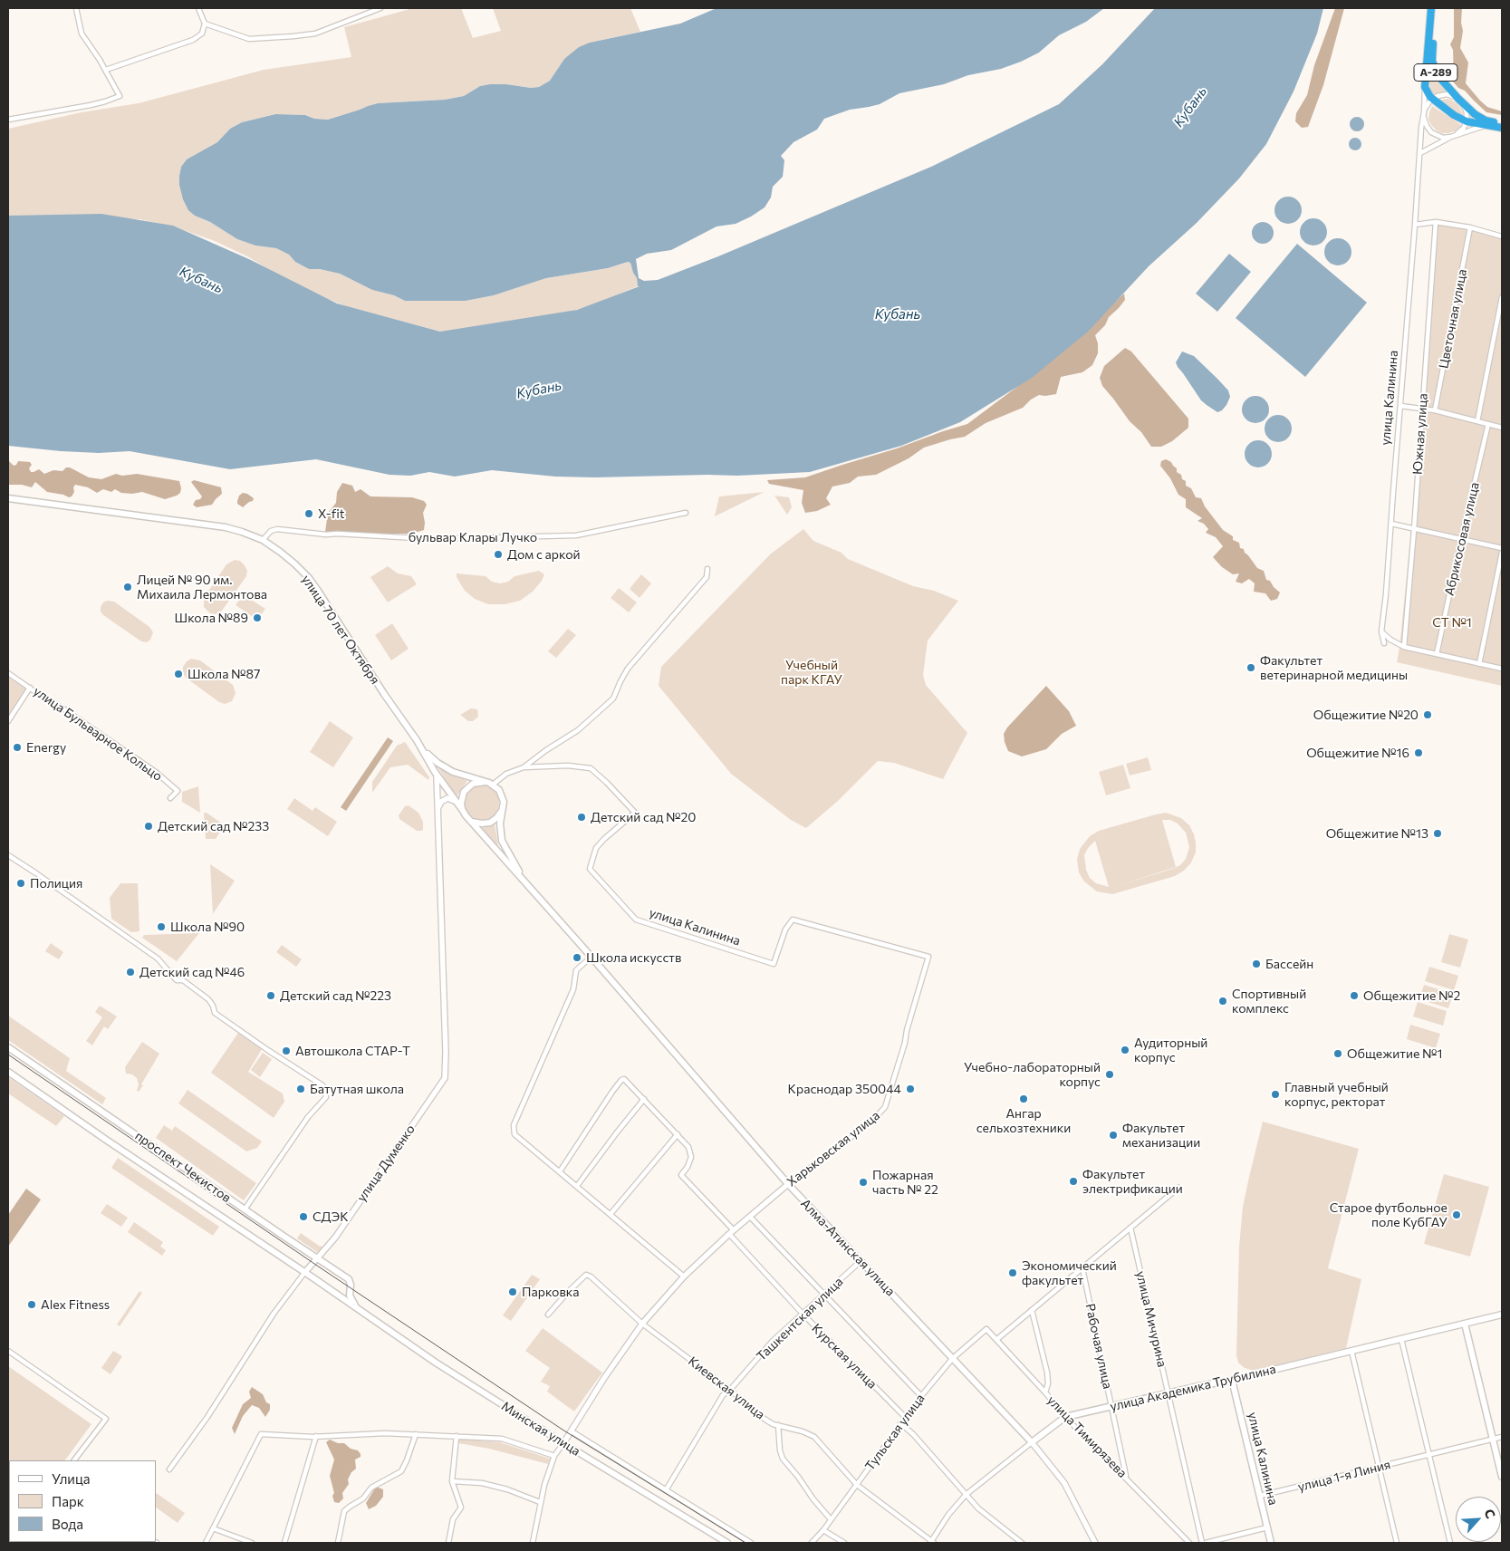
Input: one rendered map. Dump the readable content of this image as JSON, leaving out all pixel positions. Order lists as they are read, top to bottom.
{
  "streets": {
    "highway": ["А-289", "улица Калинина"],
    "main road": [
      "улица 70 лет Октября",
      "проспект Чекистов",
      "Алма-Атинская улица",
      "улица Академика Трубилина",
      "Минская улица"
    ],
    "street": [
      "Цветочная улица",
      "Южная улица",
      "бульвар Клары Лучко",
      "Абрикосовая улица",
      "улица Бульварное Кольцо",
      "Харьковская улица",
      "улица Думенко",
      "Ташкентская улица",
      "улица Мичурина",
      "Рабочая улица",
      "Курская улица",
      "Киевская улица",
      "Тульская улица",
      "улица Тимирязева",
      "улица 1-я Линия"
    ]
  },
  "crossings": [
    ["А-289", "улица Калинина"],
    ["улица Калинина", "Харьковская улица"],
    ["улица Калинина", "улица Академика Трубилина"],
    ["улица Калинина", "улица 1-я Линия"],
    ["бульвар Клары Лучко", "улица 70 лет Октября"],
    ["улица 70 лет Октября", "улица Думенко"],
    ["улица 70 лет Октября", "Алма-Атинская улица"],
    ["Харьковская улица", "Алма-Атинская улица"],
    ["Харьковская улица", "Курская улица"],
    ["Харьковская улица", "Киевская улица"],
    ["Харьковская улица", "Минская улица"],
    ["улица Думенко", "проспект Чекистов"],
    ["проспект Чекистов", "Минская улица"],
    ["Алма-Атинская улица", "Ташкентская улица"],
    ["Алма-Атинская улица", "улица Академика Трубилина"],
    ["Алма-Атинская улица", "Тульская улица"],
    ["Ташкентская улица", "Курская улица"],
    ["Ташкентская улица", "Киевская улица"],
    ["Ташкентская улица", "Минская улица"],
    ["улица Мичурина", "улица Академика Трубилина"],
    ["Рабочая улица", "улица Академика Трубилина"],
    ["Рабочая улица", "улица Тимирязева"],
    ["Курская улица", "Тульская улица"],
    ["Киевская улица", "улица Академика Трубилина"],
    ["Киевская улица", "Тульская улица"],
    ["улица Академика Трубилина", "улица Тимирязева"],
    ["Тульская улица", "улица Тимирязева"]
  ],
  "water": ["Кубань"],
  "parks": ["СТ №1", "Учебный парк КГАУ"],
  "places": [
    "X-fit",
    "Дом с аркой",
    "Лицей № 90 им. Михаила Лермонтова",
    "Школа №89",
    "Факультет ветеринарной медицины",
    "Школа №87",
    "Общежитие №20",
    "Energy",
    "Общежитие №16",
    "Детский сад №20",
    "Детский сад №233",
    "Общежитие №13",
    "Полиция",
    "Школа №90",
    "Школа искусств",
    "Бассейн",
    "Детский сад №46",
    "Детский сад №223",
    "Общежитие №2",
    "Спортивный комплекс",
    "Аудиторный корпус",
    "Автошкола СТАР-Т",
    "Общежитие №1",
    "Учебно-лабораторный корпус",
    "Батутная школа",
    "Краснодар 350044",
    "Главный учебный корпус, ректорат",
    "Ангар сельхозтехники",
    "Факультет механизации",
    "Факультет электрификации",
    "Пожарная часть № 22",
    "Старое футбольное поле КубГАУ",
    "СДЭК",
    "Экономический факультет",
    "Парковка",
    "Alex Fitness"
  ],
  "legend": ["Улица", "Парк", "Вода"],
  "north": "top right"
}
